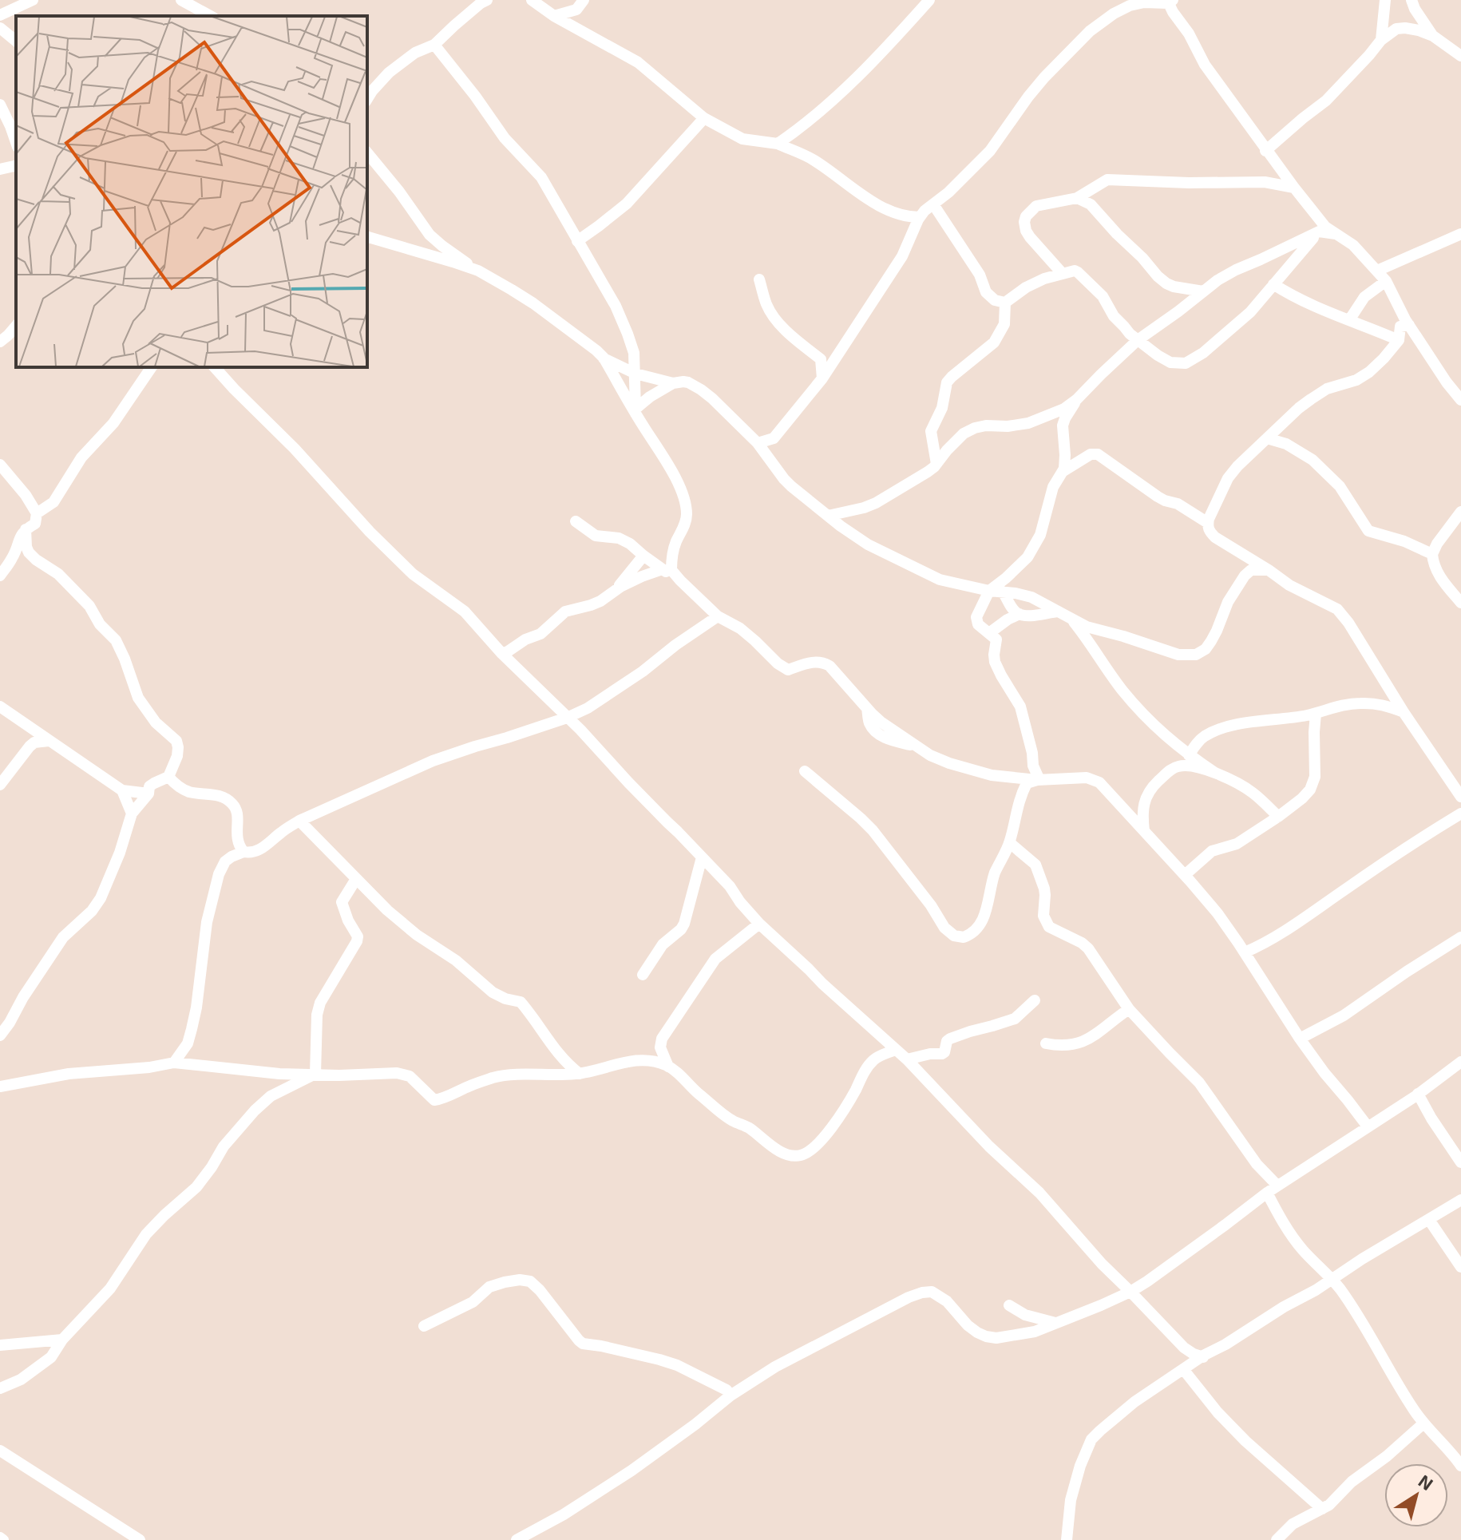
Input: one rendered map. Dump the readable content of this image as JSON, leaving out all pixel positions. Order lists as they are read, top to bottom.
{
  "north": "top right"
}
